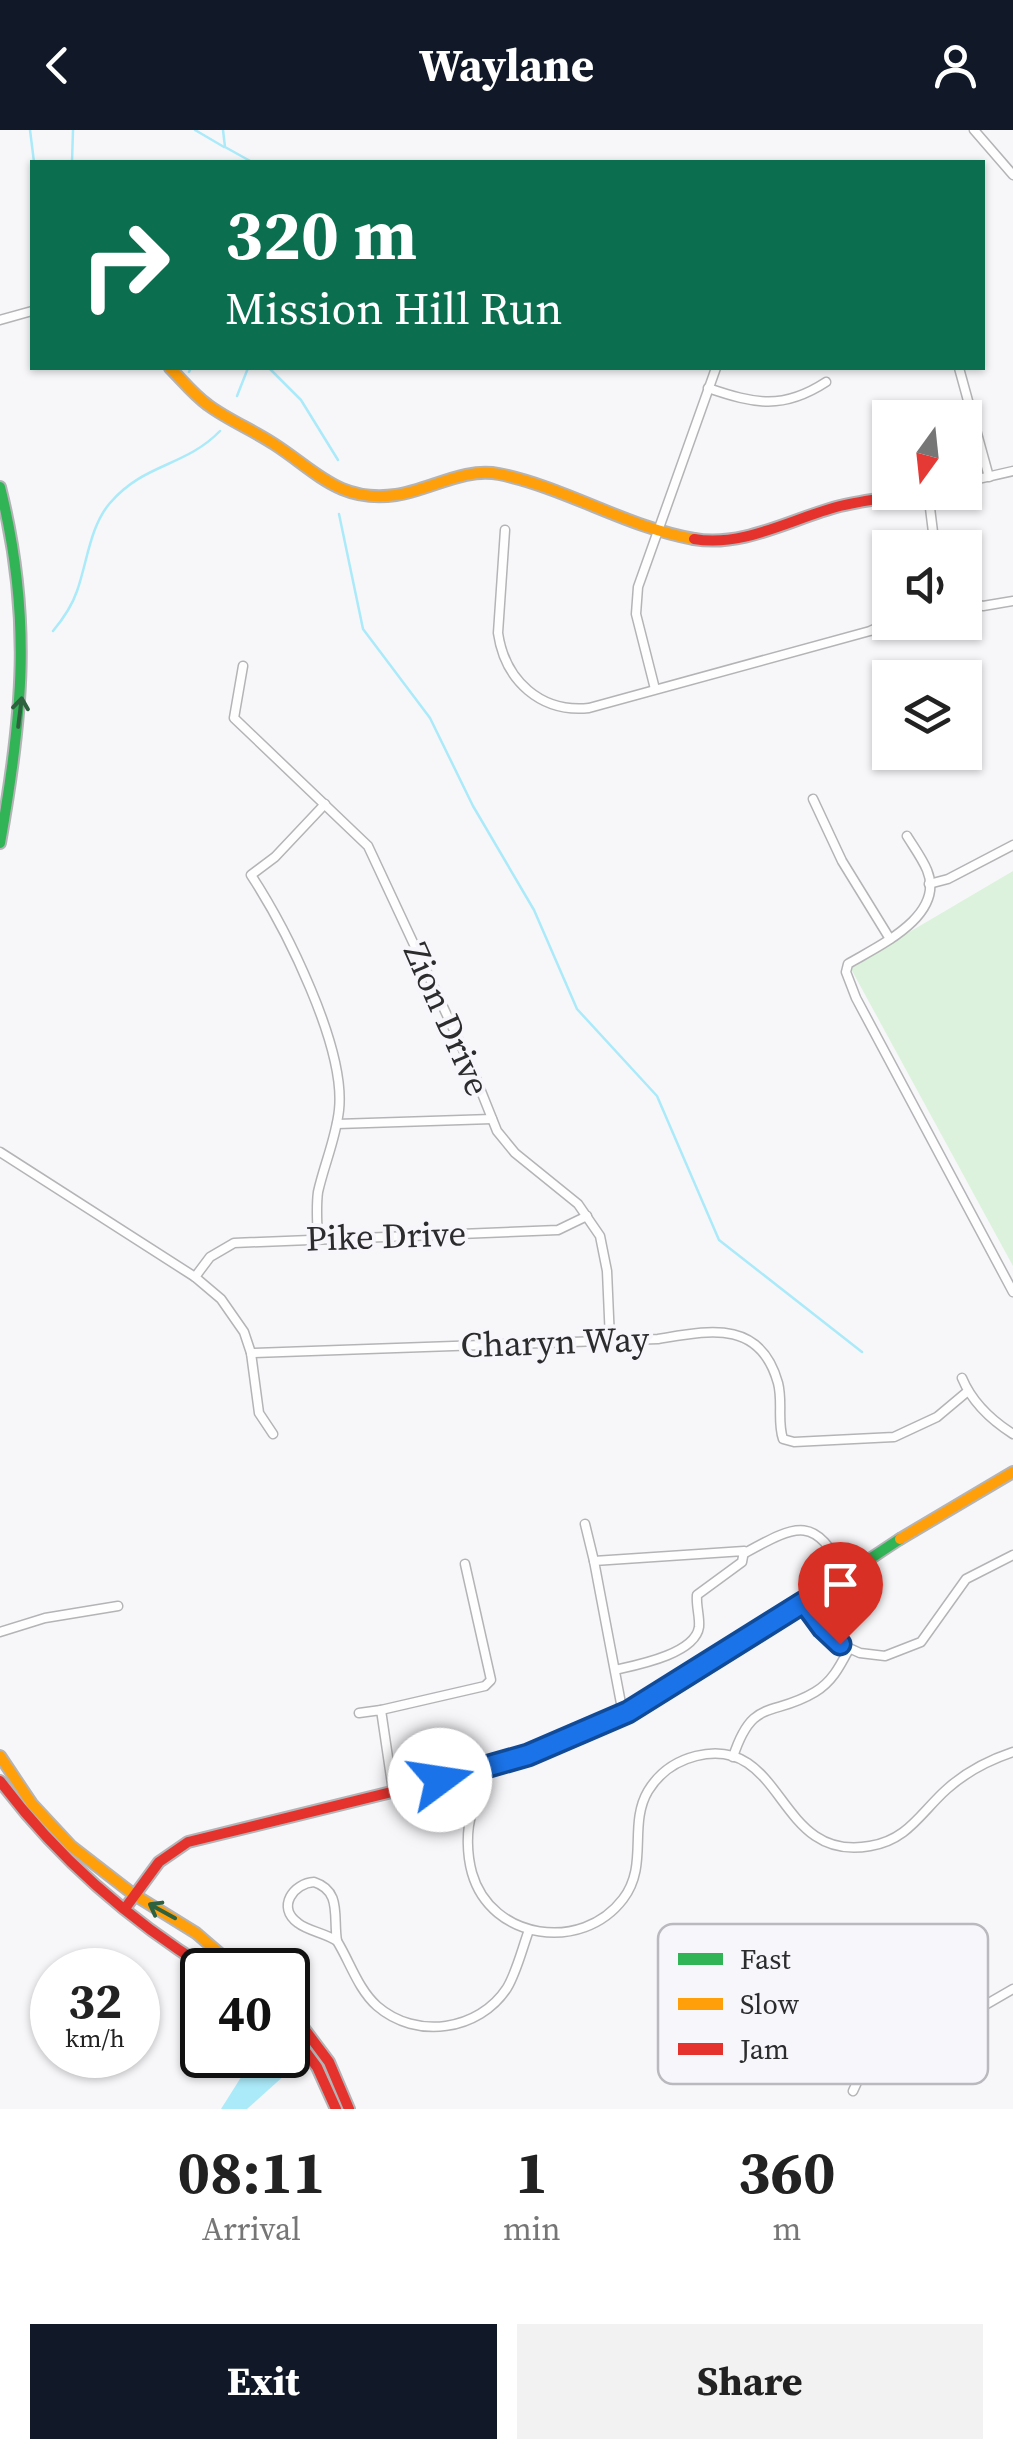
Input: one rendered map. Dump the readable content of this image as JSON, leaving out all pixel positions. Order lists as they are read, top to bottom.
{
  "streets": {
    "street": ["Zion Drive", "Pike Drive", "Charyn Way"]
  },
  "crossings": [
    ["Zion Drive", "Pike Drive"],
    ["Zion Drive", "Charyn Way"]
  ],
  "legend": ["Fast", "Slow", "Jam"],
  "north": "bottom",
  "page": {
    "header": "Waylane",
    "turn": ["320 m", "Mission Hill Run"],
    "speed": "32 km/h",
    "limit": "40",
    "eta": [
      "08:11",
      "Arrival",
      "1",
      "min",
      "360",
      "m"
    ],
    "buttons": ["Exit", "Share"]
  }
}
